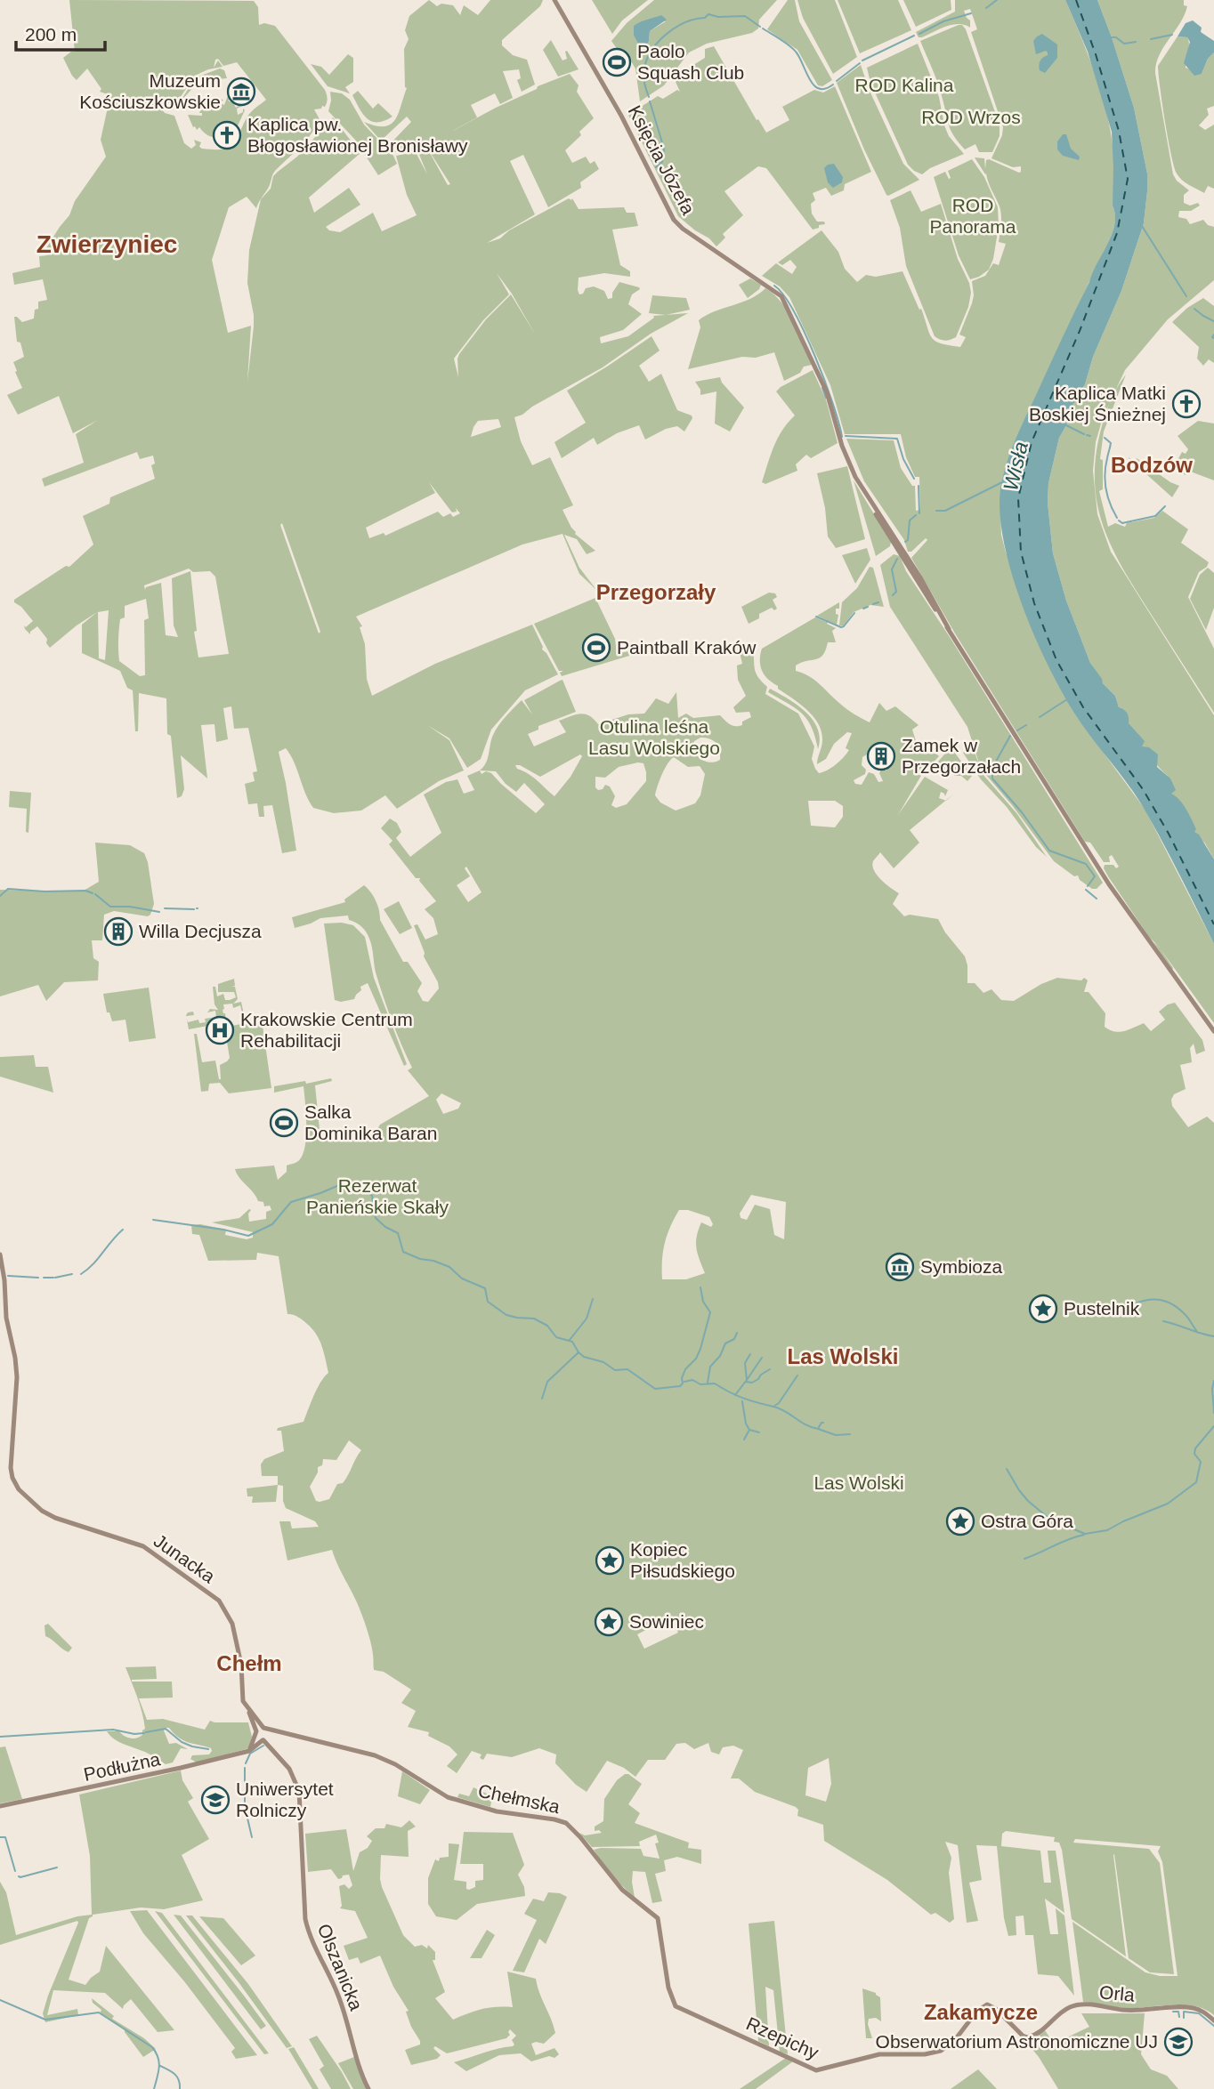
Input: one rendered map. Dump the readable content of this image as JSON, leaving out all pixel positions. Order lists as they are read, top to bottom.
{
  "streets": {
    "street": [
      "Księcia Józefa",
      "Junacka",
      "Podłużna",
      "Chełmska",
      "Olszanicka",
      "Orla",
      "Rzepichy"
    ]
  },
  "crossings": [
    ["Podłużna", "Olszanicka"],
    ["Chełmska", "Rzepichy"],
    ["Orla", "Rzepichy"]
  ],
  "districts": [
    "Zwierzyniec",
    "Bodzów",
    "Przegorzały",
    "Las Wolski",
    "Chełm",
    "Zakamycze"
  ],
  "water": ["Wisła"],
  "parks": [
    "ROD Kalina",
    "ROD Wrzos",
    "ROD Panorama",
    "Otulina leśna Lasu Wolskiego",
    "Rezerwat Panieńskie Skały",
    "Las Wolski"
  ],
  "places": {
    "sports": ["Paolo Squash Club", "Paintball Kraków", "Salka Dominika Baran"],
    "museum": ["Muzeum Kościuszkowskie", "Symbioza"],
    "church": ["Kaplica pw. Błogosławionej Bronisławy", "Kaplica Matki Boskiej Śnieżnej"],
    "building": ["Zamek w Przegorzałach", "Willa Decjusza"],
    "hospital": ["Krakowskie Centrum Rehabilitacji"],
    "place": [
      "Pustelnik",
      "Ostra Góra",
      "Kopiec Piłsudskiego",
      "Sowiniec"
    ],
    "school or university": ["Uniwersytet Rolniczy", "Obserwatorium Astronomiczne UJ"]
  },
  "scale_bar": "200 m"
}
